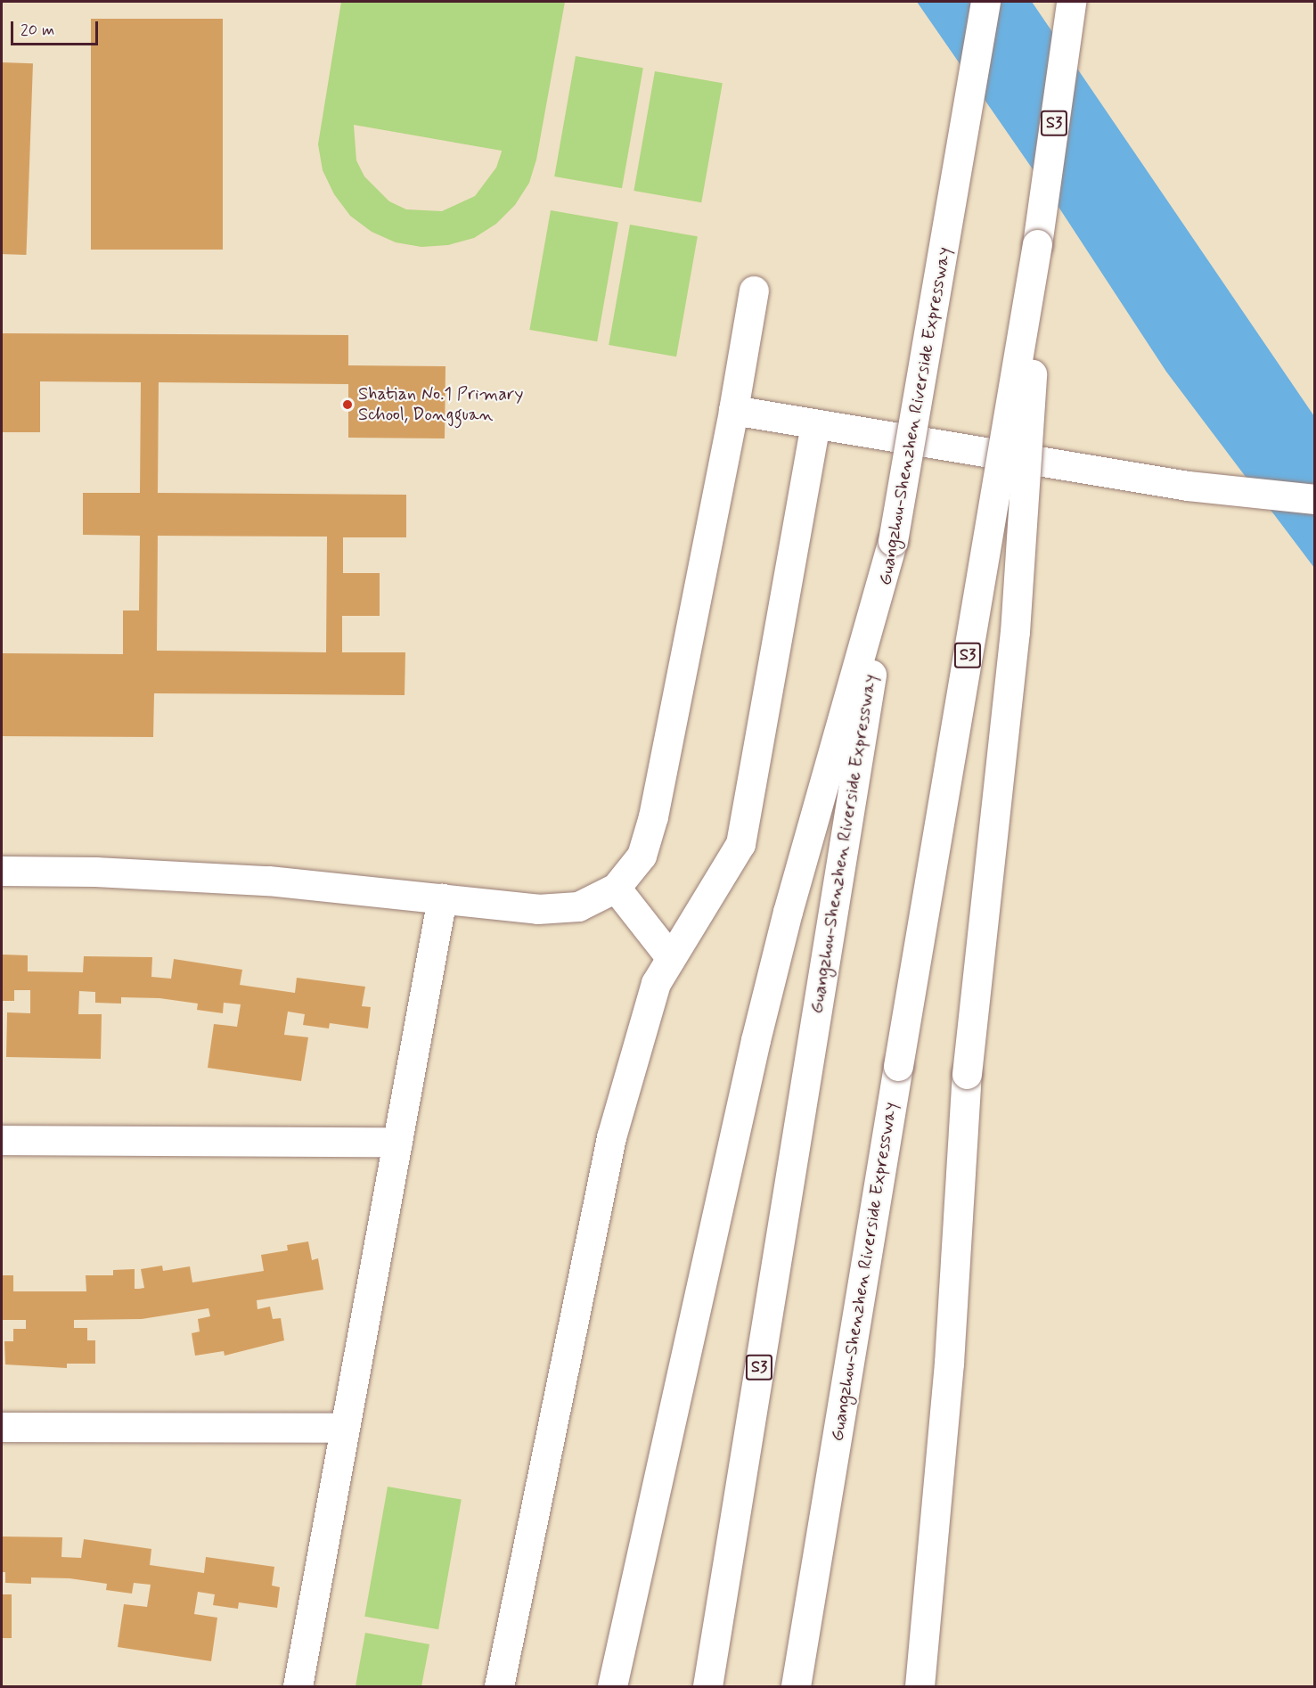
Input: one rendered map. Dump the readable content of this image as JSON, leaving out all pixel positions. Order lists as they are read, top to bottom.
{
  "streets": {
    "main road": ["S3", "Guangzhou-Shenzhen Riverside Expressway"]
  },
  "places": ["Shatian No.1 Primary School, Dongguan"],
  "scale_bar": "20 m"
}
